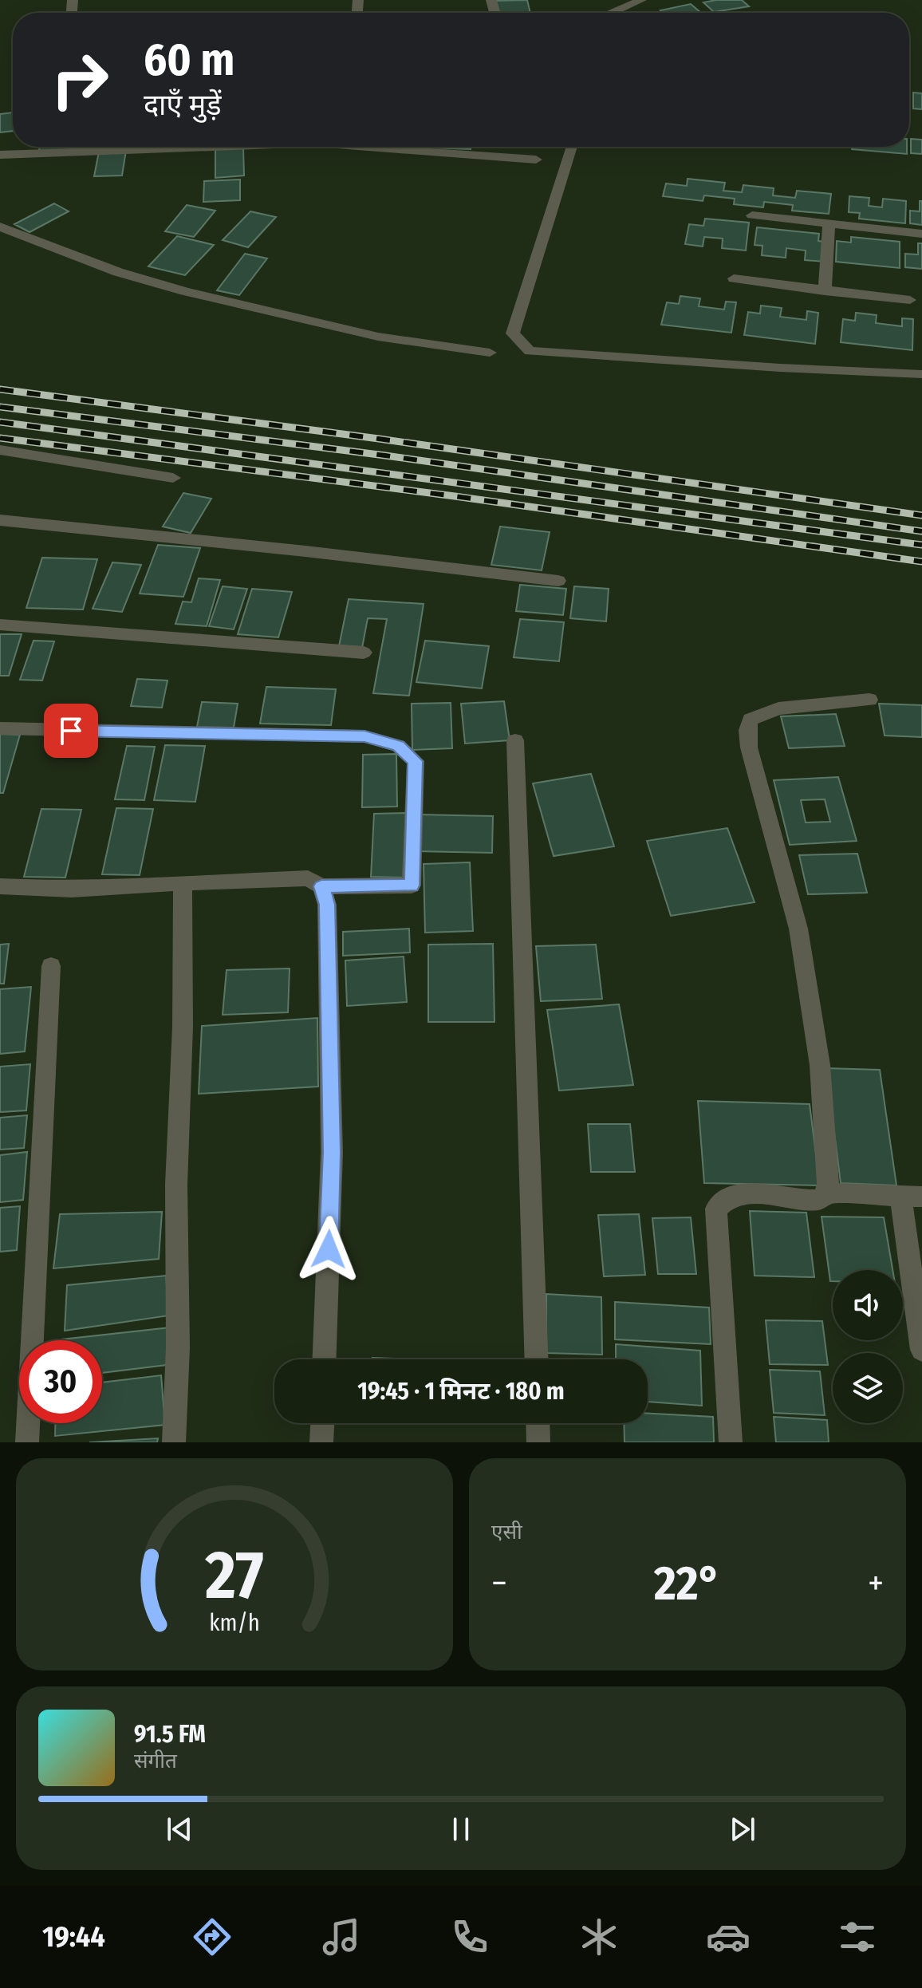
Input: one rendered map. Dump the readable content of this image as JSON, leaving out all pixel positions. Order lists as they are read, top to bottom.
{
  "page": {
    "turn": ["60 m", "दाएँ मुड़ें"],
    "limit": "30",
    "trip": "19:45 · 1 मिनट · 180 m",
    "tile": "एसी",
    "heat": ["−", "22°", "+"],
    "song": ["91.5 FM", "संगीत"],
    "tabs": "19:44",
    "gauge": ["27", "km/h"]
  }
}
